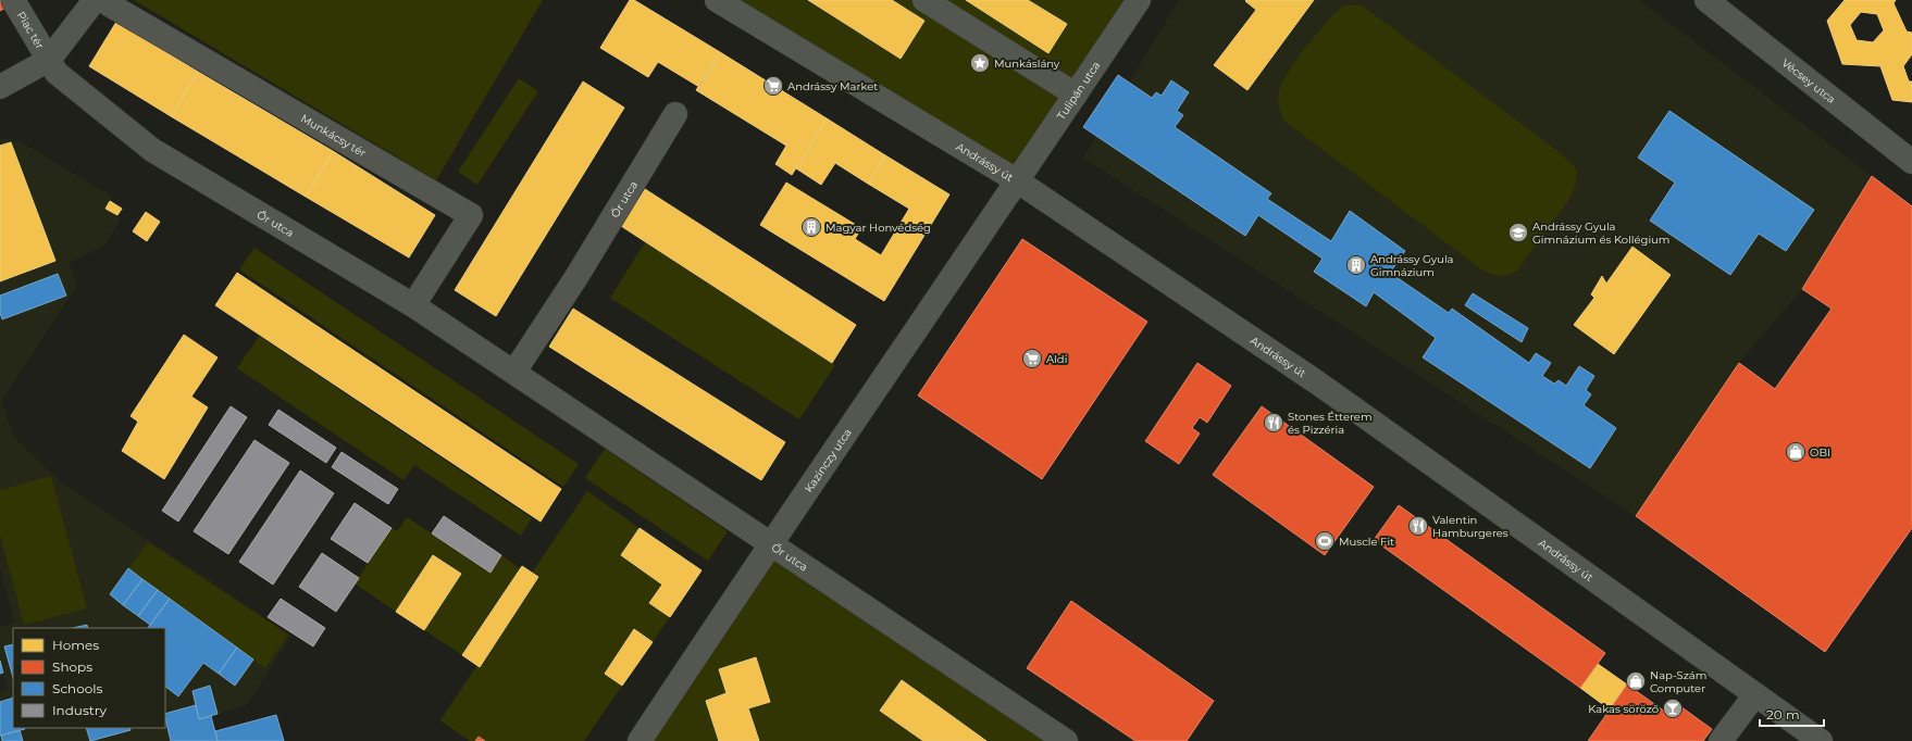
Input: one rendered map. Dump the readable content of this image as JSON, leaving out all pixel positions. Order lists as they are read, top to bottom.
{
  "streets": {
    "street": [
      "Piac tér",
      "Vécsey utca",
      "Tulipán utca",
      "Munkácsy tér",
      "Andrássy út",
      "Őr utca",
      "Kazinczy utca"
    ]
  },
  "crossings": [
    ["Piac tér", "Őr utca"],
    ["Tulipán utca", "Andrássy út"],
    ["Tulipán utca", "Kazinczy utca"],
    ["Munkácsy tér", "Őr utca"],
    ["Andrássy út", "Kazinczy utca"],
    ["Őr utca", "Kazinczy utca"]
  ],
  "places": {
    "place": ["Munkáslány"],
    "supermarket": ["Andrássy Market", "Aldi"],
    "building": ["Magyar Honvédség", "Andrássy Gyula Gimnázium"],
    "school or university": ["Andrássy Gyula Gimnázium és Kollégium"],
    "restaurant": ["Stones Étterem és Pizzéria", "Valentin Hamburgeres"],
    "shop": ["OBI", "Nap-Szám Computer"],
    "sports": ["Muscle Fit"],
    "bar": ["Kakas söröző"]
  },
  "legend": [
    "Homes",
    "Shops",
    "Schools",
    "Industry"
  ],
  "scale_bar": "20 m"
}
